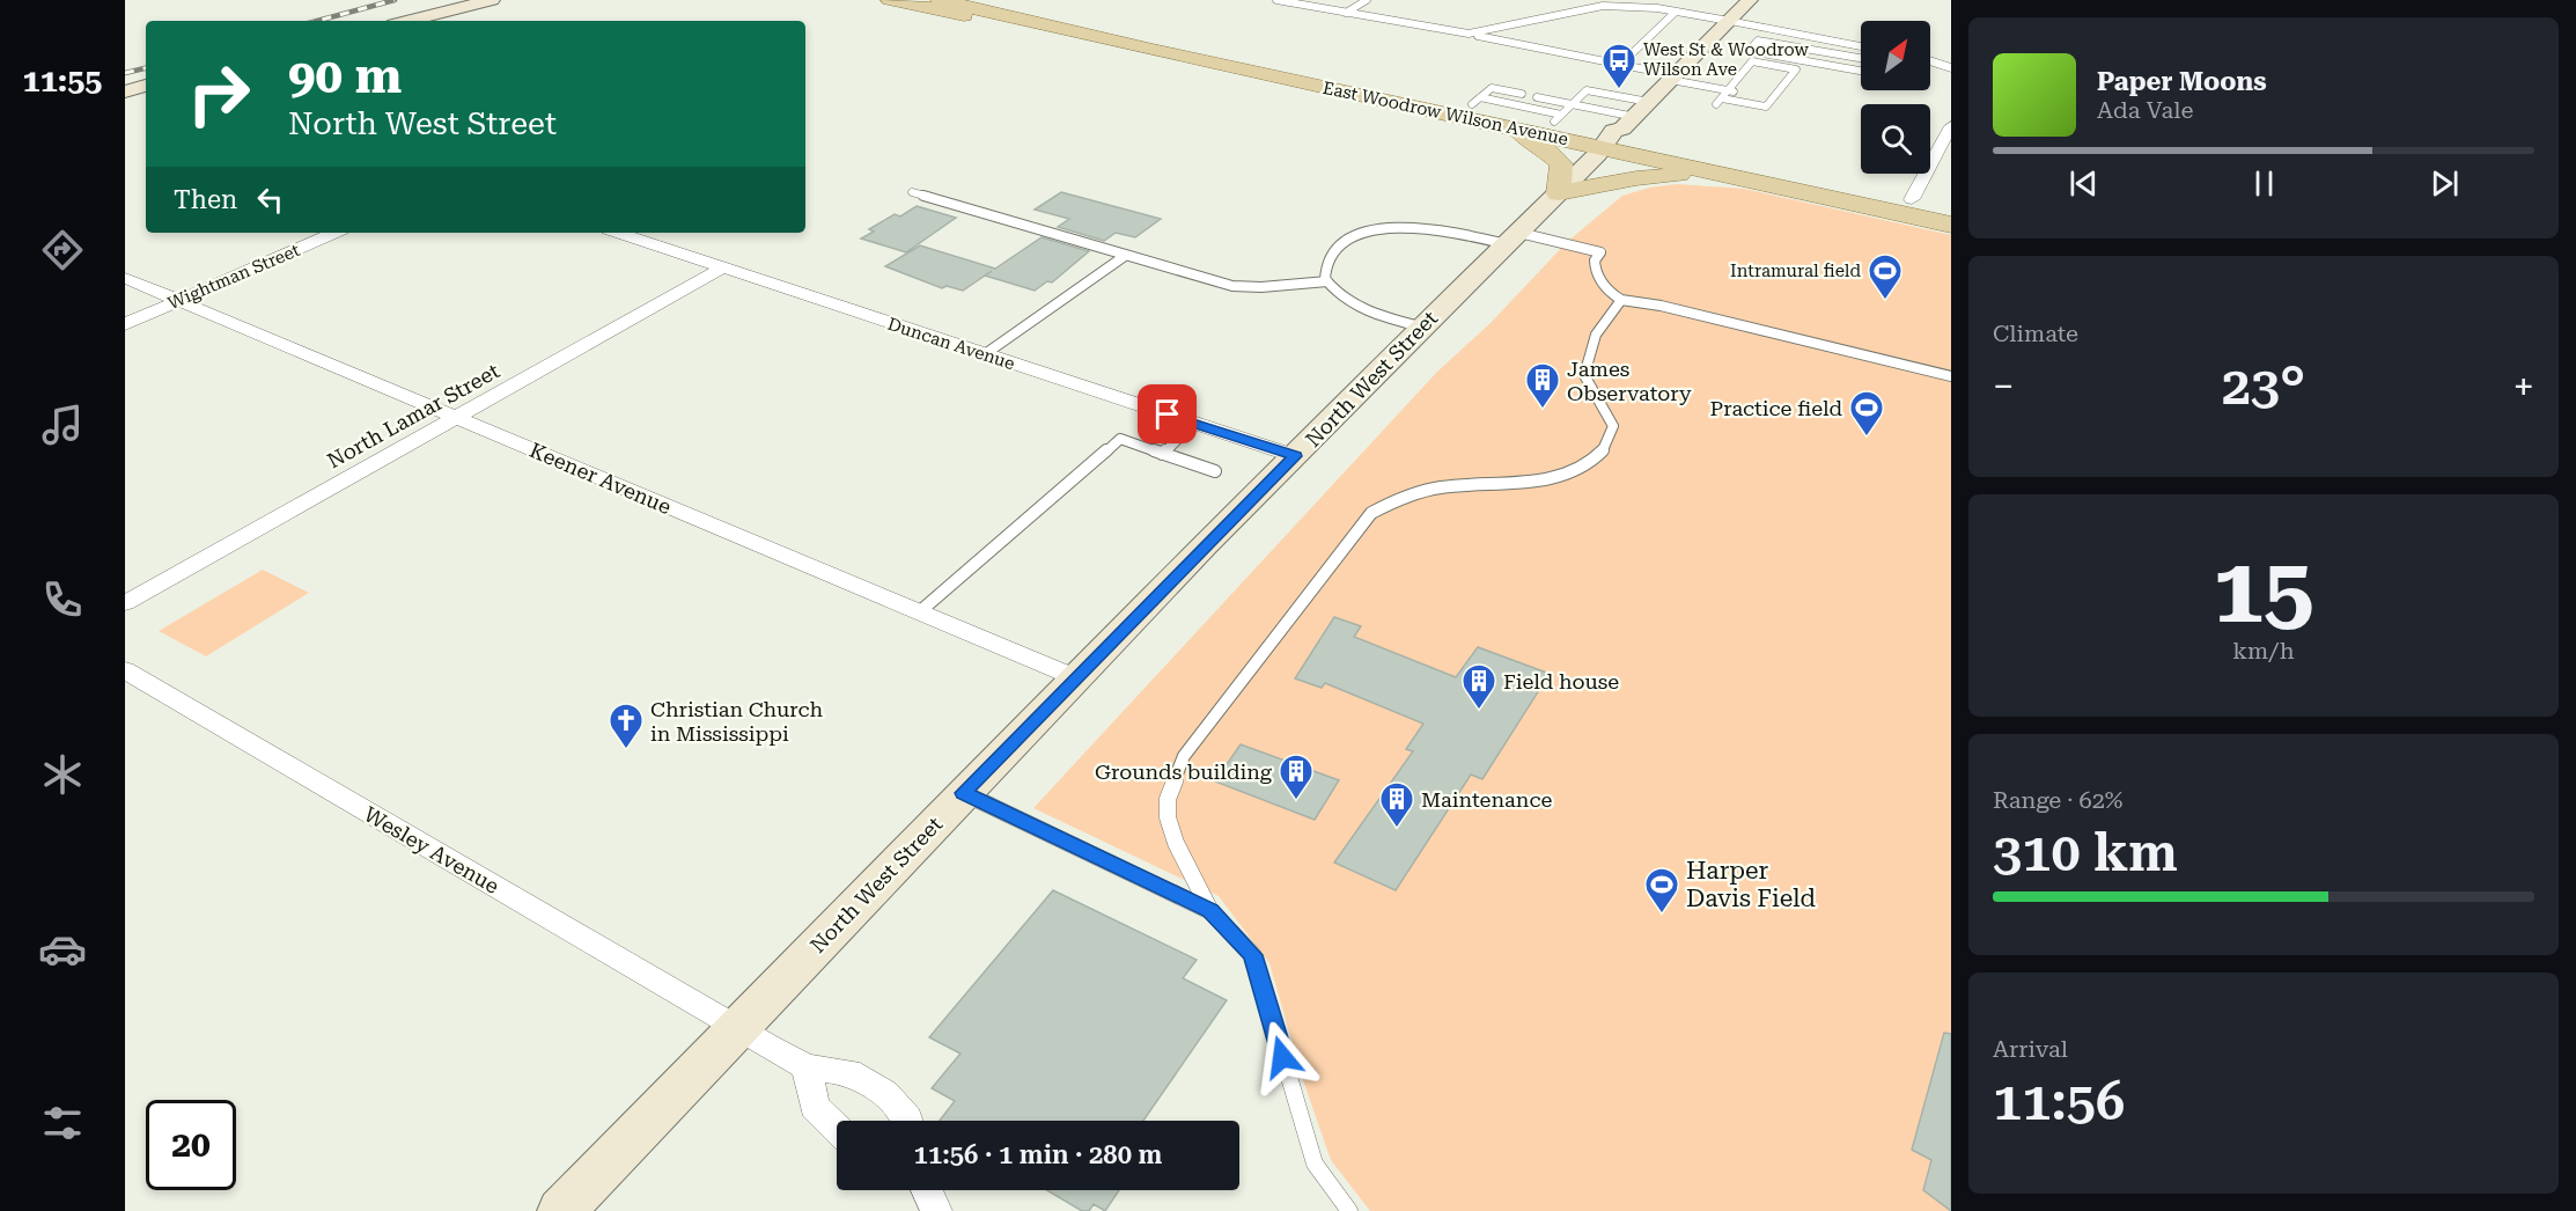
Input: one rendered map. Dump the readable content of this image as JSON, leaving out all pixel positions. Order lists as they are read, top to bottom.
{
  "streets": {
    "main road": ["East Woodrow Wilson Avenue"],
    "street": [
      "Wightman Street",
      "Duncan Avenue",
      "North West Street",
      "North Lamar Street",
      "Keener Avenue",
      "Wesley Avenue"
    ]
  },
  "crossings": [
    ["East Woodrow Wilson Avenue", "North West Street"],
    ["Wightman Street", "Keener Avenue"],
    ["Duncan Avenue", "North West Street"],
    ["Duncan Avenue", "North Lamar Street"],
    ["North West Street", "Keener Avenue"],
    ["North West Street", "Wesley Avenue"],
    ["North Lamar Street", "Keener Avenue"]
  ],
  "places": {
    "bus stop": ["West St & Woodrow Wilson Ave"],
    "sports": ["Intramural field", "Practice field", "Harper Davis Field"],
    "building": [
      "James Observatory",
      "Field house",
      "Grounds building",
      "Maintenance"
    ],
    "church": ["Christian Church in Mississippi"]
  },
  "north": "top right",
  "page": {
    "tabs": "11:55",
    "turn": ["90 m", "North West Street"],
    "song": ["Paper Moons", "Ada Vale"],
    "then": "Then",
    "tile": [
      "Climate",
      ["15", "km/h"],
      ["Range · 62%", "310 km"],
      ["Arrival", "11:56"]
    ],
    "heat": ["−", "23°", "+"],
    "limit": "20",
    "trip": "11:56 · 1 min · 280 m"
  }
}
